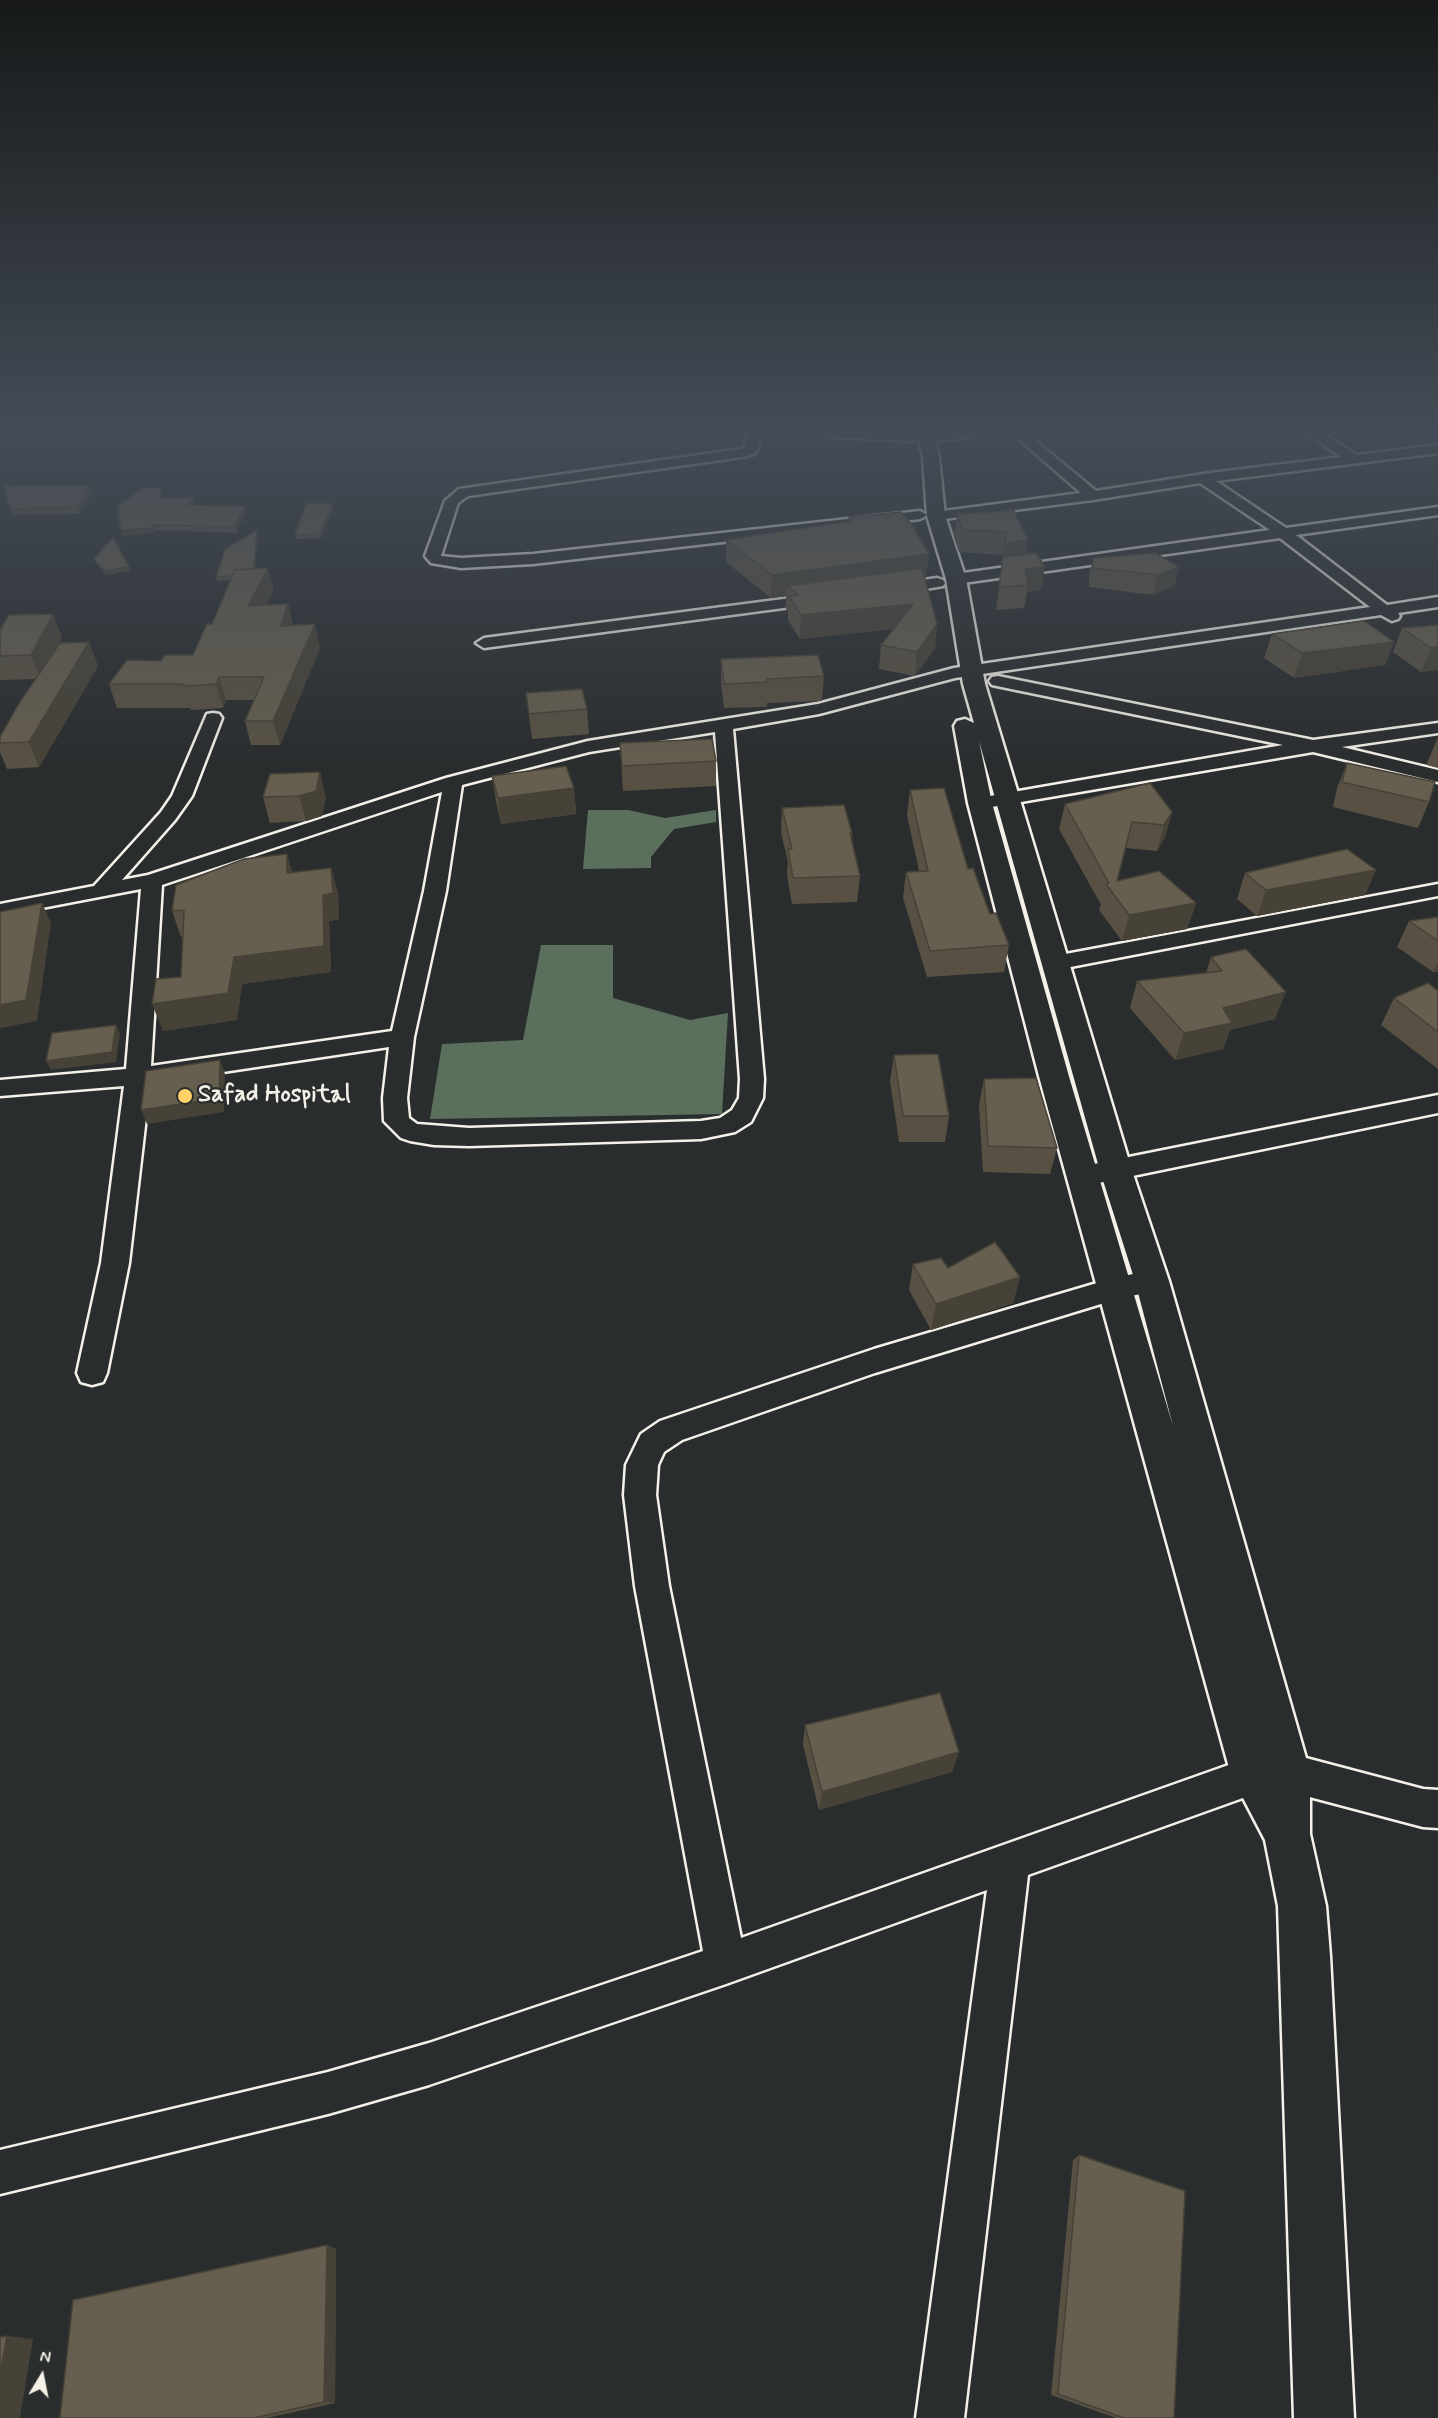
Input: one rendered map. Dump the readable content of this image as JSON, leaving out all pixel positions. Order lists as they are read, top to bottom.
{
  "places": ["Safad Hospital"],
  "north": "top"
}
